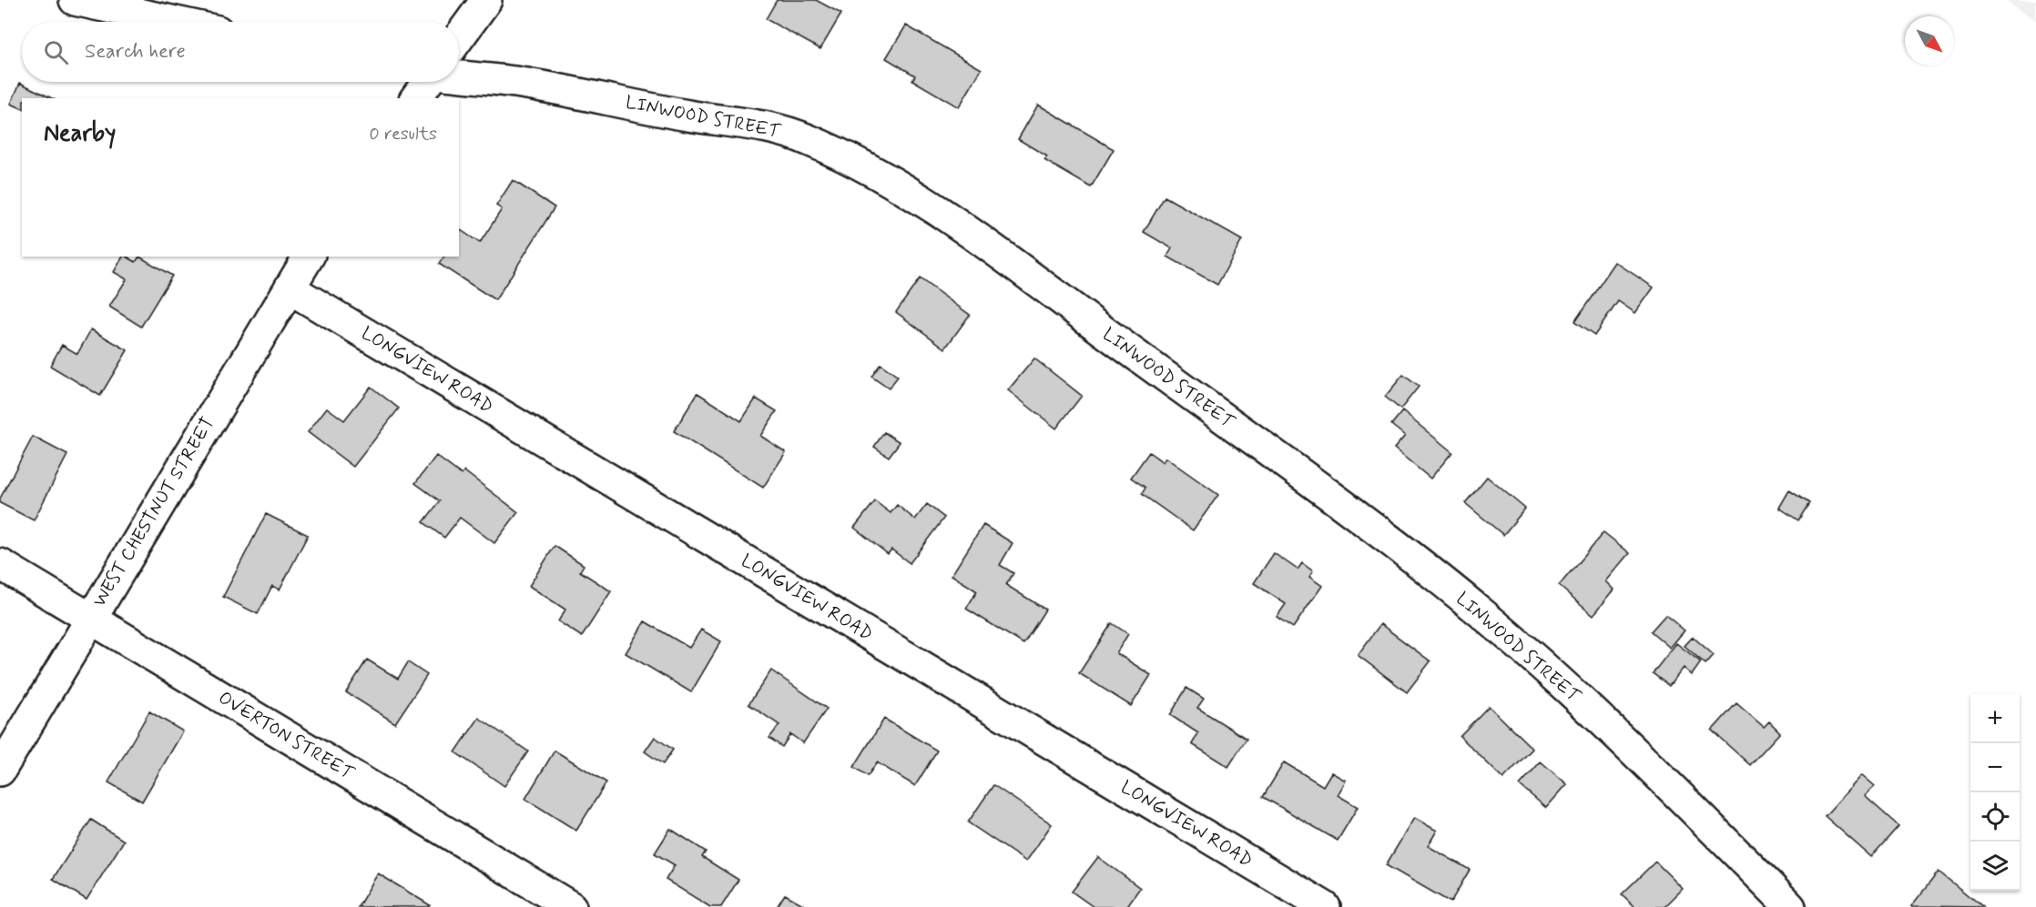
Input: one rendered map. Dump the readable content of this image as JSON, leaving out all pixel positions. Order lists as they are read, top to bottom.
{
  "streets": {
    "street": [
      "LINWOOD STREET",
      "LONGVIEW ROAD",
      "WEST CHESTNUT STREET",
      "OVERTON STREET"
    ]
  },
  "crossings": [
    ["LONGVIEW ROAD", "WEST CHESTNUT STREET"],
    ["WEST CHESTNUT STREET", "OVERTON STREET"]
  ],
  "north": "bottom right",
  "page": {
    "search": "Search here",
    "heading": ["Nearby", "0 results"],
    "map_buttons": ["+", "−"]
  }
}
